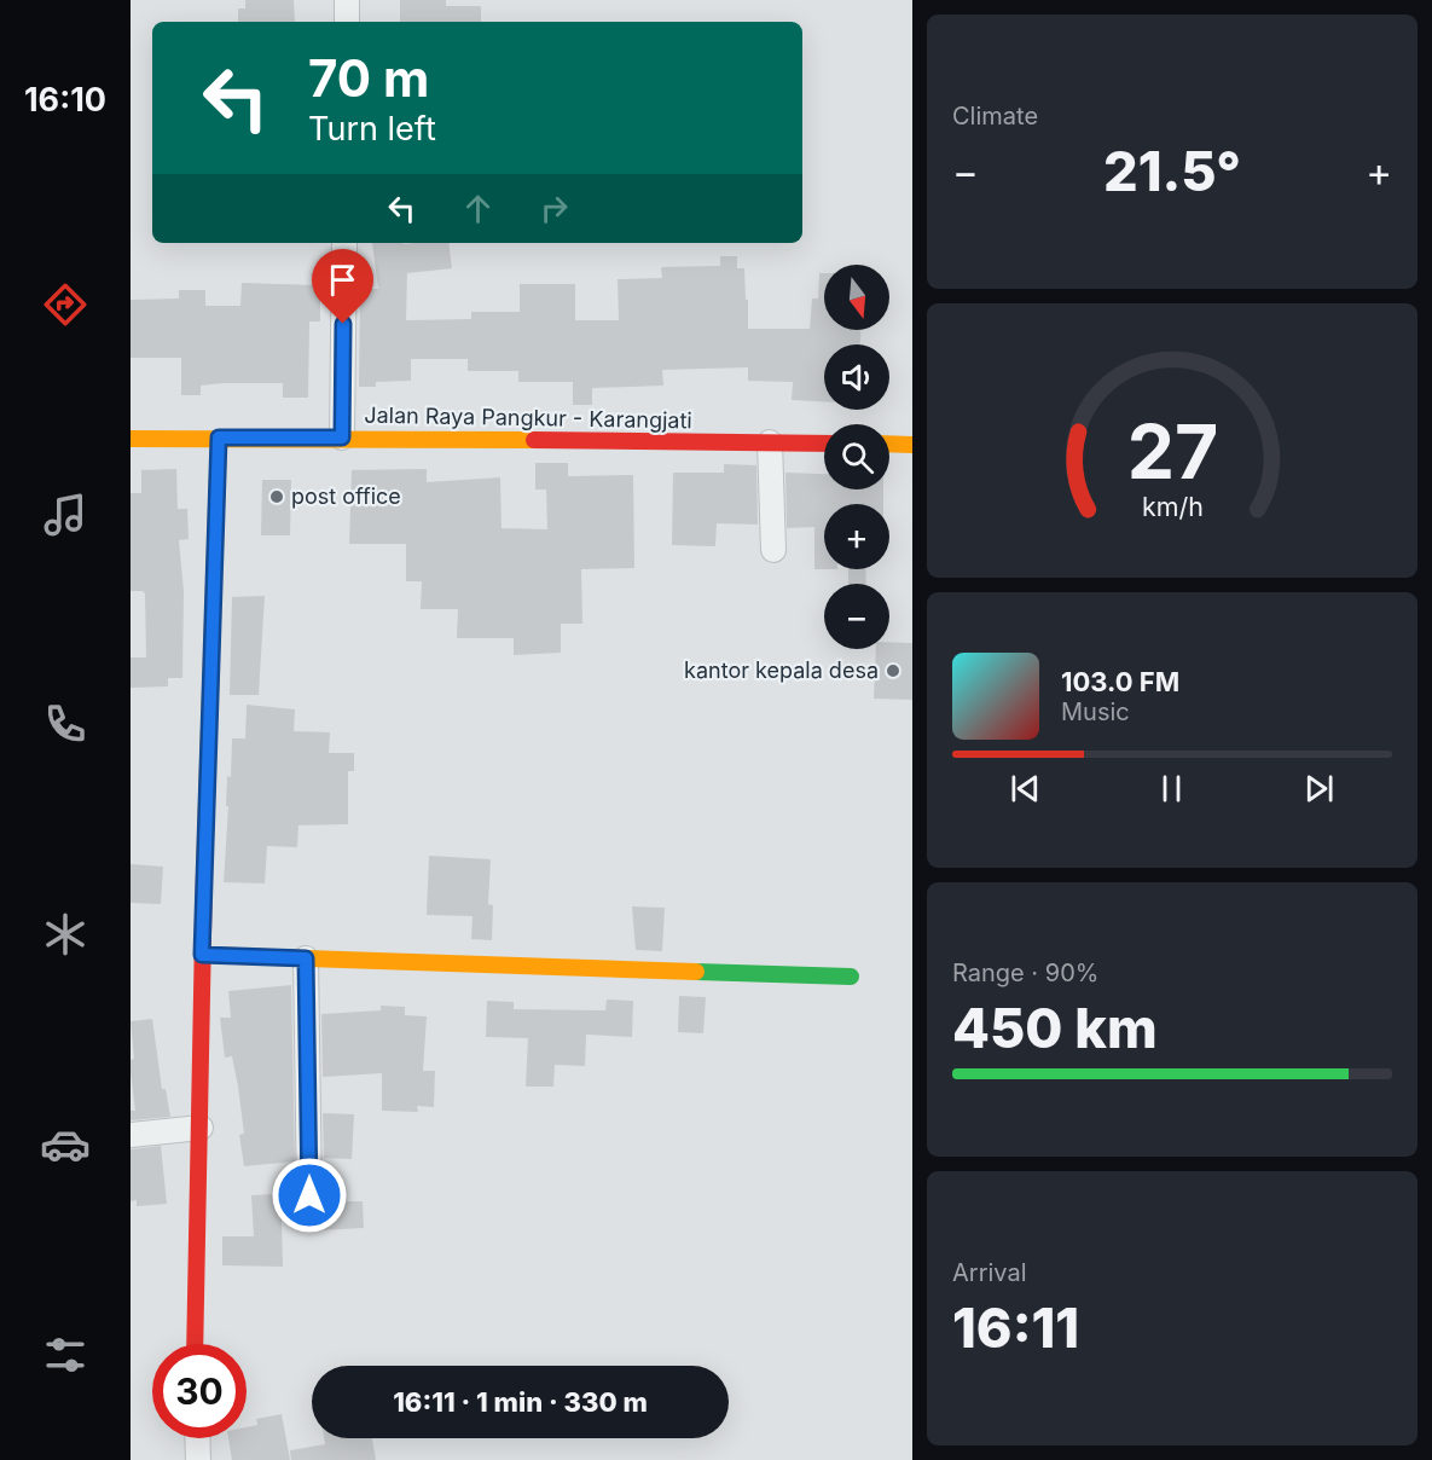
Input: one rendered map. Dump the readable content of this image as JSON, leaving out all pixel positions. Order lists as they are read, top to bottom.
{
  "streets": {
    "street": ["Jalan Raya Pangkur - Karangjati"]
  },
  "places": ["post office", "kantor kepala desa"],
  "north": "bottom",
  "page": {
    "tabs": "16:10",
    "tile": [
      "Climate",
      ["Range · 90%", "450 km"],
      ["Arrival", "16:11"]
    ],
    "turn": ["70 m", "Turn left"],
    "heat": ["−", "21.5°", "+"],
    "map_buttons": ["+", "−"],
    "song": ["103.0 FM", "Music"],
    "limit": "30",
    "trip": "16:11 · 1 min · 330 m",
    "gauge": ["27", "km/h"]
  }
}
